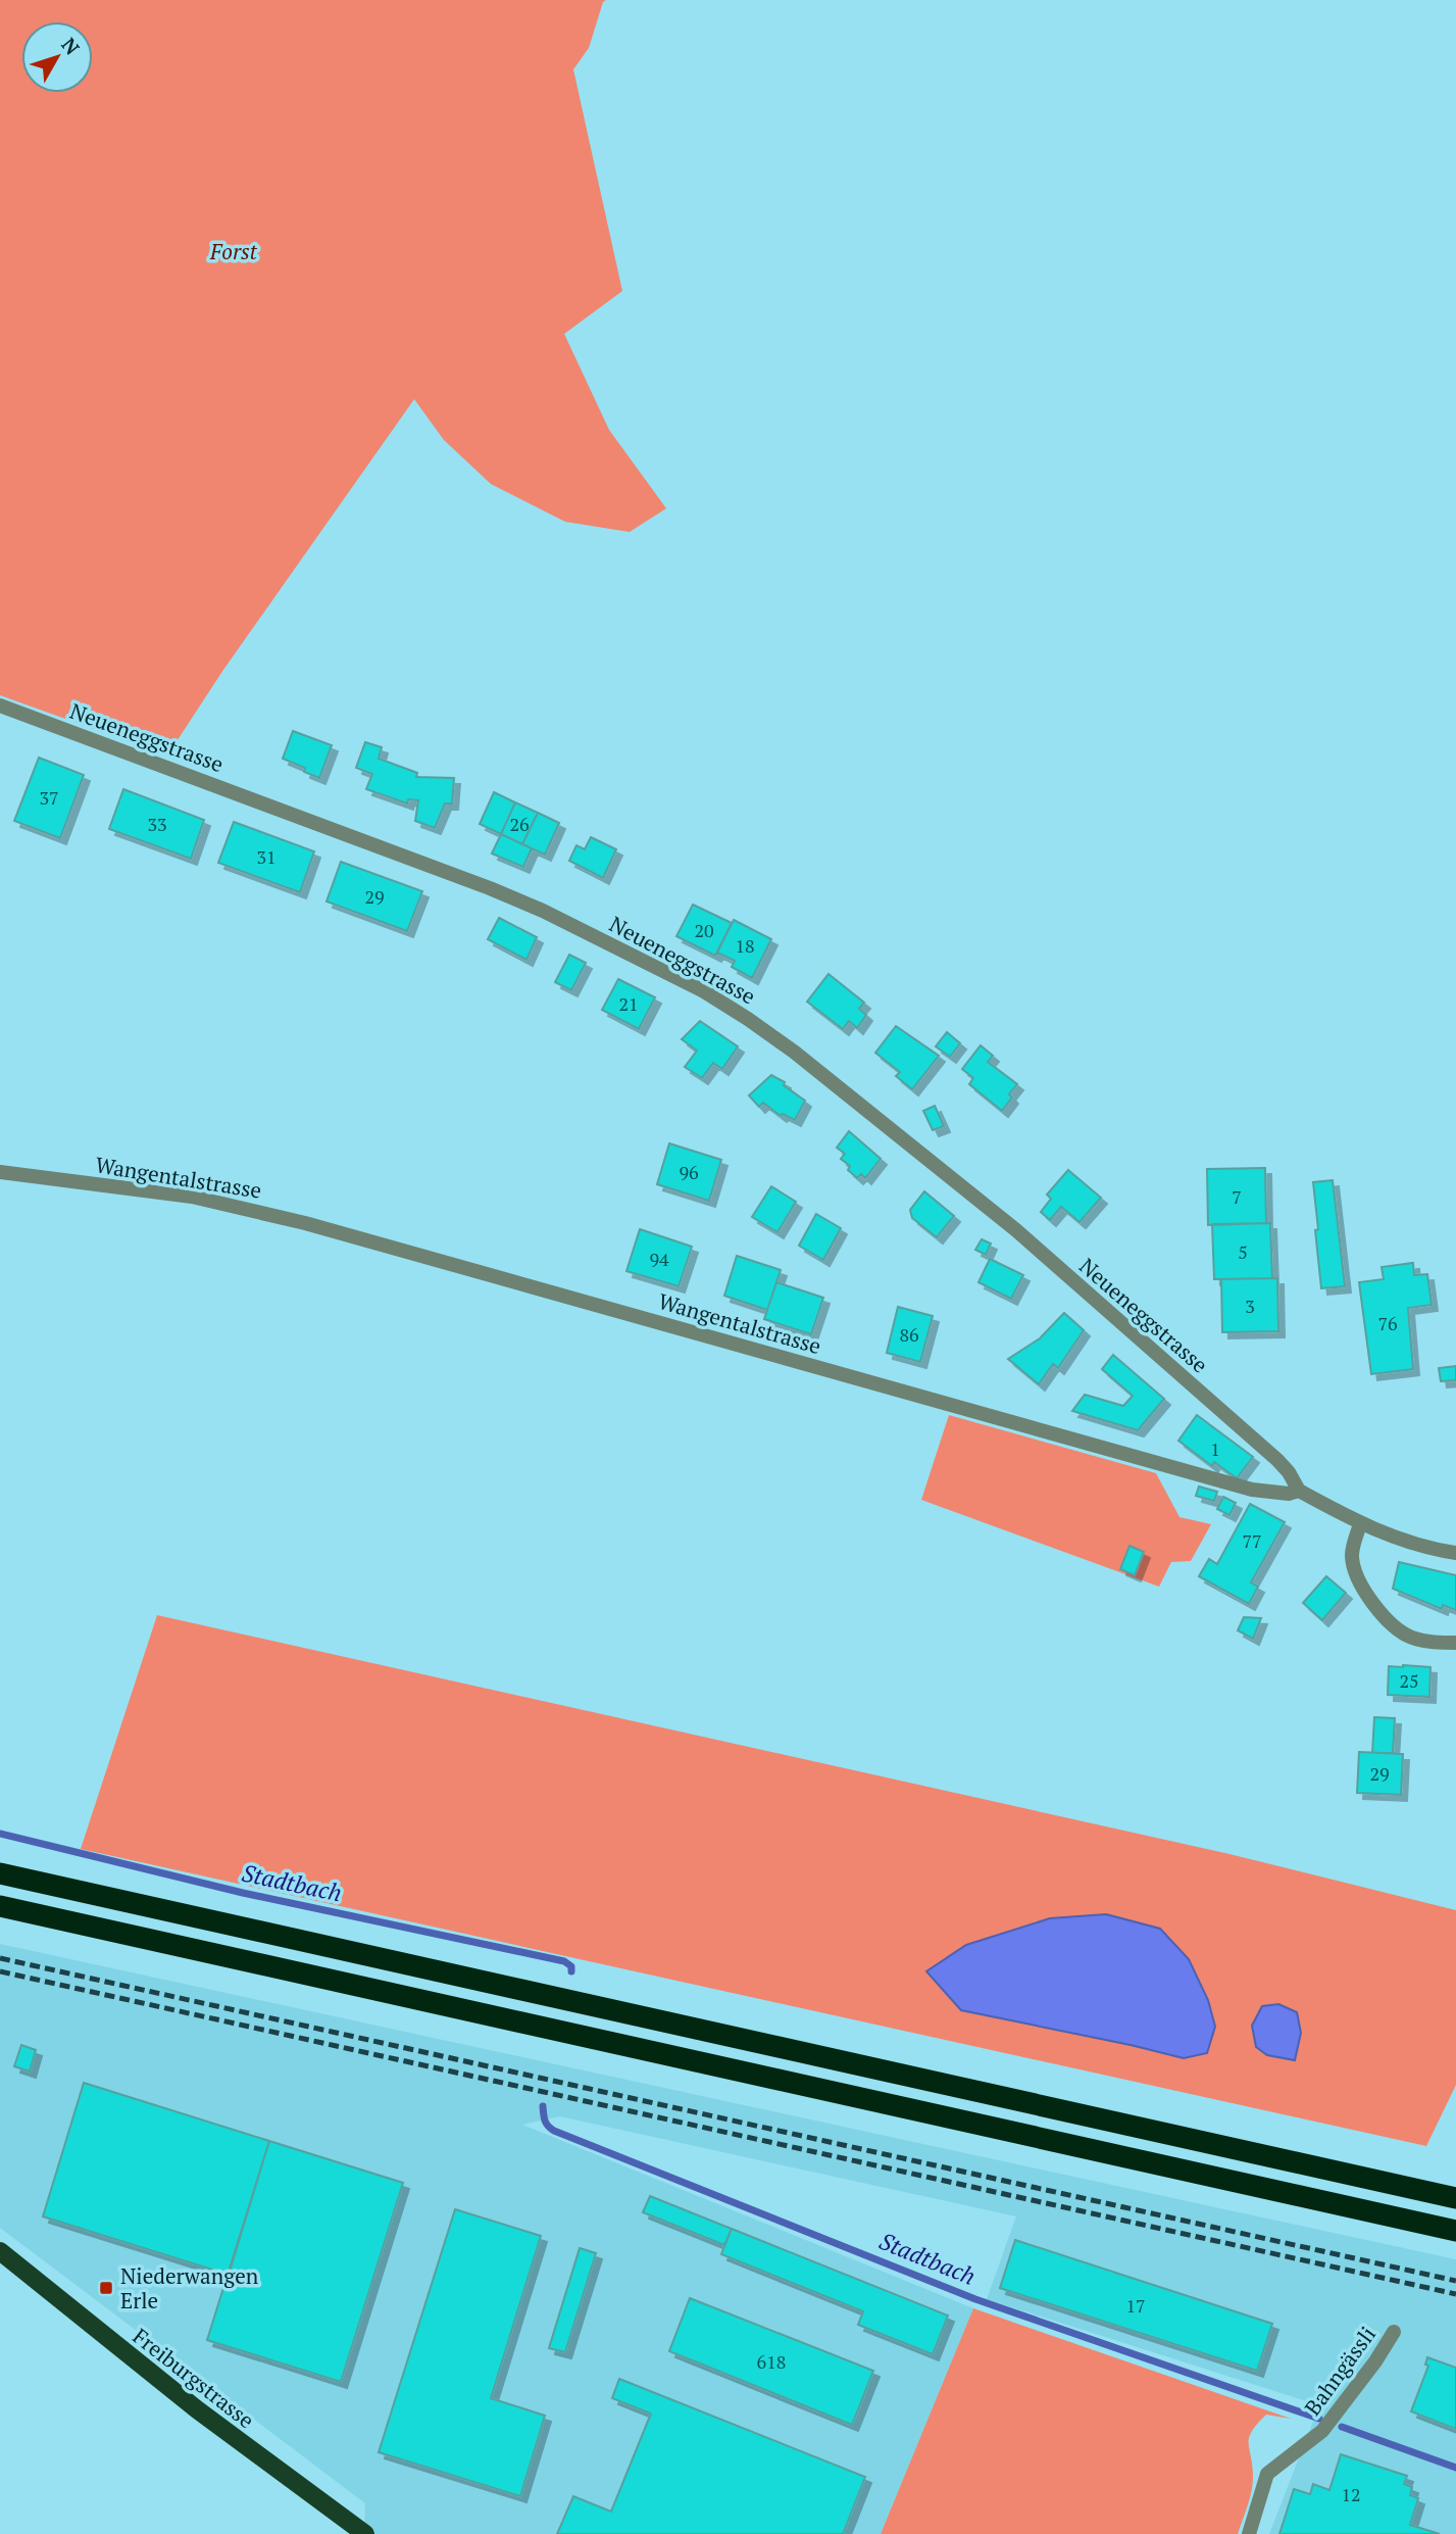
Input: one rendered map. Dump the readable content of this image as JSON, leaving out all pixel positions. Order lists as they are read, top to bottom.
{
  "streets": {
    "main road": ["Freiburgstrasse"],
    "street": ["Neueneggstrasse", "Wangentalstrasse", "Bahngässli"]
  },
  "crossings": [
    ["Neueneggstrasse", "Wangentalstrasse"]
  ],
  "water": ["Stadtbach"],
  "parks": ["Forst"],
  "places": {
    "transit": ["Niederwangen Erle"]
  },
  "house_numbers": [
    "37",
    "33",
    "26",
    "31",
    "29",
    "20",
    "18",
    "21",
    "96",
    "7",
    "5",
    "94",
    "3",
    "76",
    "86",
    "1",
    "77",
    "25",
    "29",
    "17",
    "618",
    "12"
  ],
  "north": "top right"
}
